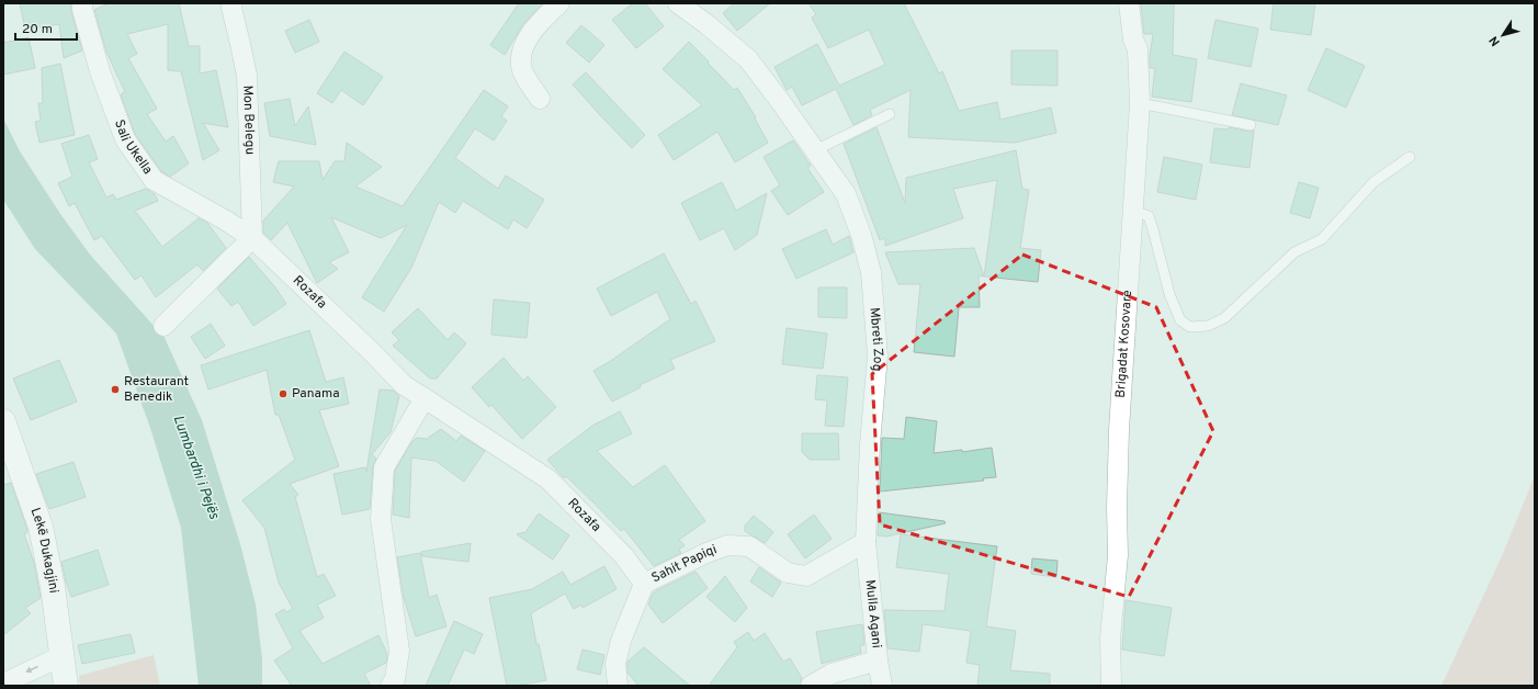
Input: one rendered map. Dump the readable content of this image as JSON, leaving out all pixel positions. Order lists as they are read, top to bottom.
{
  "streets": {
    "street": [
      "Mon Belegu",
      "Sali Ukella",
      "Rozafa",
      "Mbreti Zog",
      "Brigadat Kosovare",
      "Lekë Dukagjini",
      "Sahit Papiqi",
      "Mulla Agani"
    ]
  },
  "crossings": [
    ["Mon Belegu", "Sali Ukella"],
    ["Mon Belegu", "Rozafa"],
    ["Sali Ukella", "Rozafa"],
    ["Rozafa", "Sahit Papiqi"],
    ["Mbreti Zog", "Sahit Papiqi"],
    ["Mbreti Zog", "Mulla Agani"],
    ["Sahit Papiqi", "Mulla Agani"]
  ],
  "water": ["Lumbardhi i Pejës"],
  "places": ["Restaurant Benedik", "Panama"],
  "scale_bar": "20 m",
  "north": "bottom left"
}
